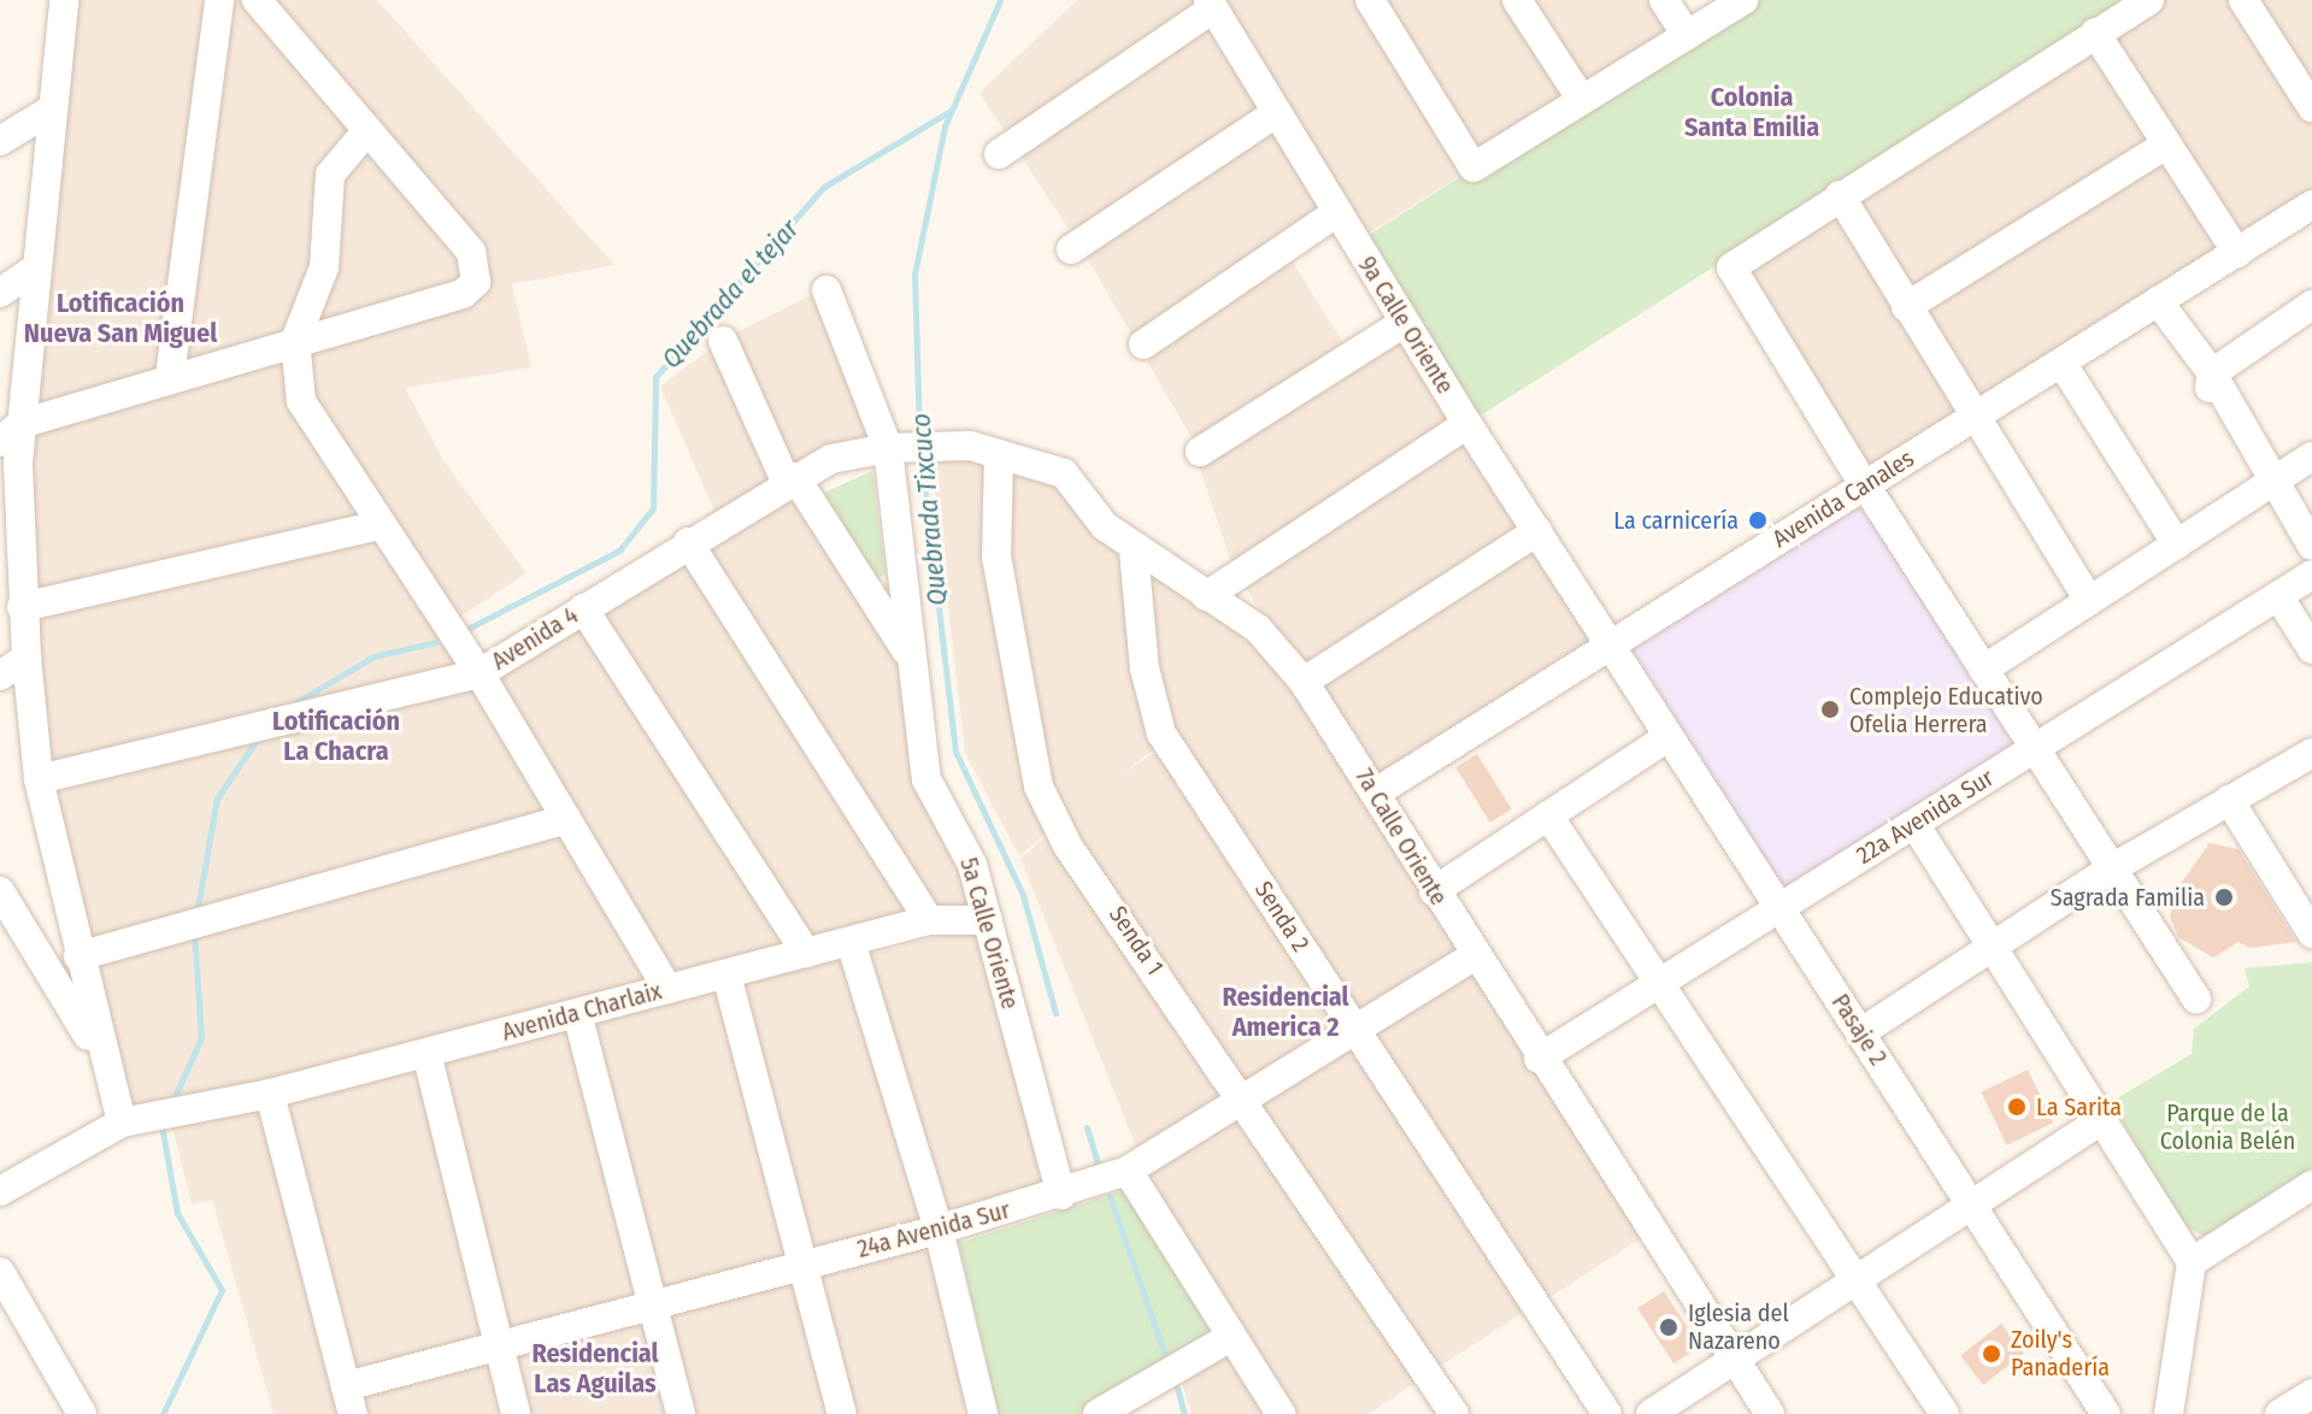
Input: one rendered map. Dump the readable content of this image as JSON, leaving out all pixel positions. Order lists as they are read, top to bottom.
{
  "streets": {
    "street": [
      "9a Calle Oriente",
      "Avenida Canales",
      "Avenida 4",
      "22a Avenida Sur",
      "7a Calle Oriente",
      "Senda 2",
      "5a Calle Oriente",
      "Senda 1",
      "Avenida Charlaix",
      "Pasaje 2",
      "24a Avenida Sur"
    ]
  },
  "crossings": [
    ["9a Calle Oriente", "Avenida Canales"],
    ["9a Calle Oriente", "Pasaje 2"],
    ["Avenida Canales", "7a Calle Oriente"],
    ["Avenida Canales", "Pasaje 2"],
    ["Avenida 4", "7a Calle Oriente"],
    ["Avenida 4", "5a Calle Oriente"],
    ["22a Avenida Sur", "7a Calle Oriente"],
    ["22a Avenida Sur", "Pasaje 2"],
    ["7a Calle Oriente", "Senda 2"],
    ["7a Calle Oriente", "5a Calle Oriente"],
    ["7a Calle Oriente", "Senda 1"],
    ["7a Calle Oriente", "24a Avenida Sur"],
    ["Senda 2", "24a Avenida Sur"],
    ["5a Calle Oriente", "Avenida Charlaix"],
    ["5a Calle Oriente", "24a Avenida Sur"],
    ["Senda 1", "24a Avenida Sur"]
  ],
  "districts": [
    "Colonia Santa Emilia",
    "Lotificación Nueva San Miguel",
    "Lotificación La Chacra",
    "Residencial America 2",
    "Residencial Las Aguilas"
  ],
  "water": ["Quebrada el tejar", "Quebrada Tixcuco"],
  "parks": ["Parque de la Colonia Belén"],
  "places": [
    "La carnicería",
    "Complejo Educativo Ofelia Herrera",
    "Sagrada Familia",
    "La Sarita",
    "Iglesia del Nazareno",
    "Zoily's Panadería"
  ]
}
